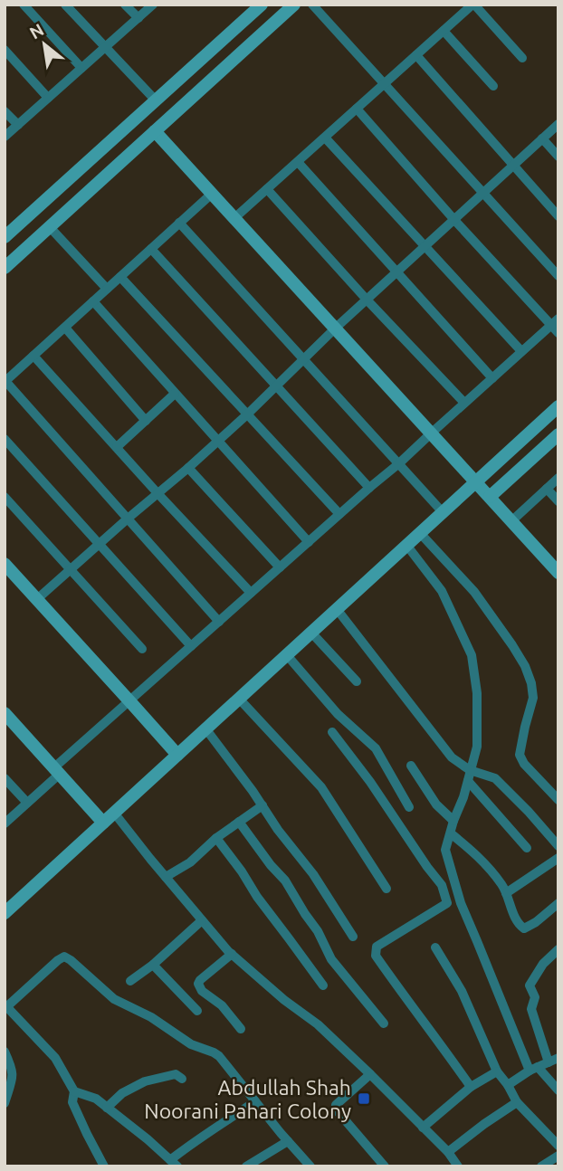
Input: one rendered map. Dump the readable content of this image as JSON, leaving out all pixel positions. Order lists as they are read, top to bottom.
{
  "places": {
    "transit": ["Abdullah Shah Noorani Pahari Colony"]
  },
  "north": "top left"
}
